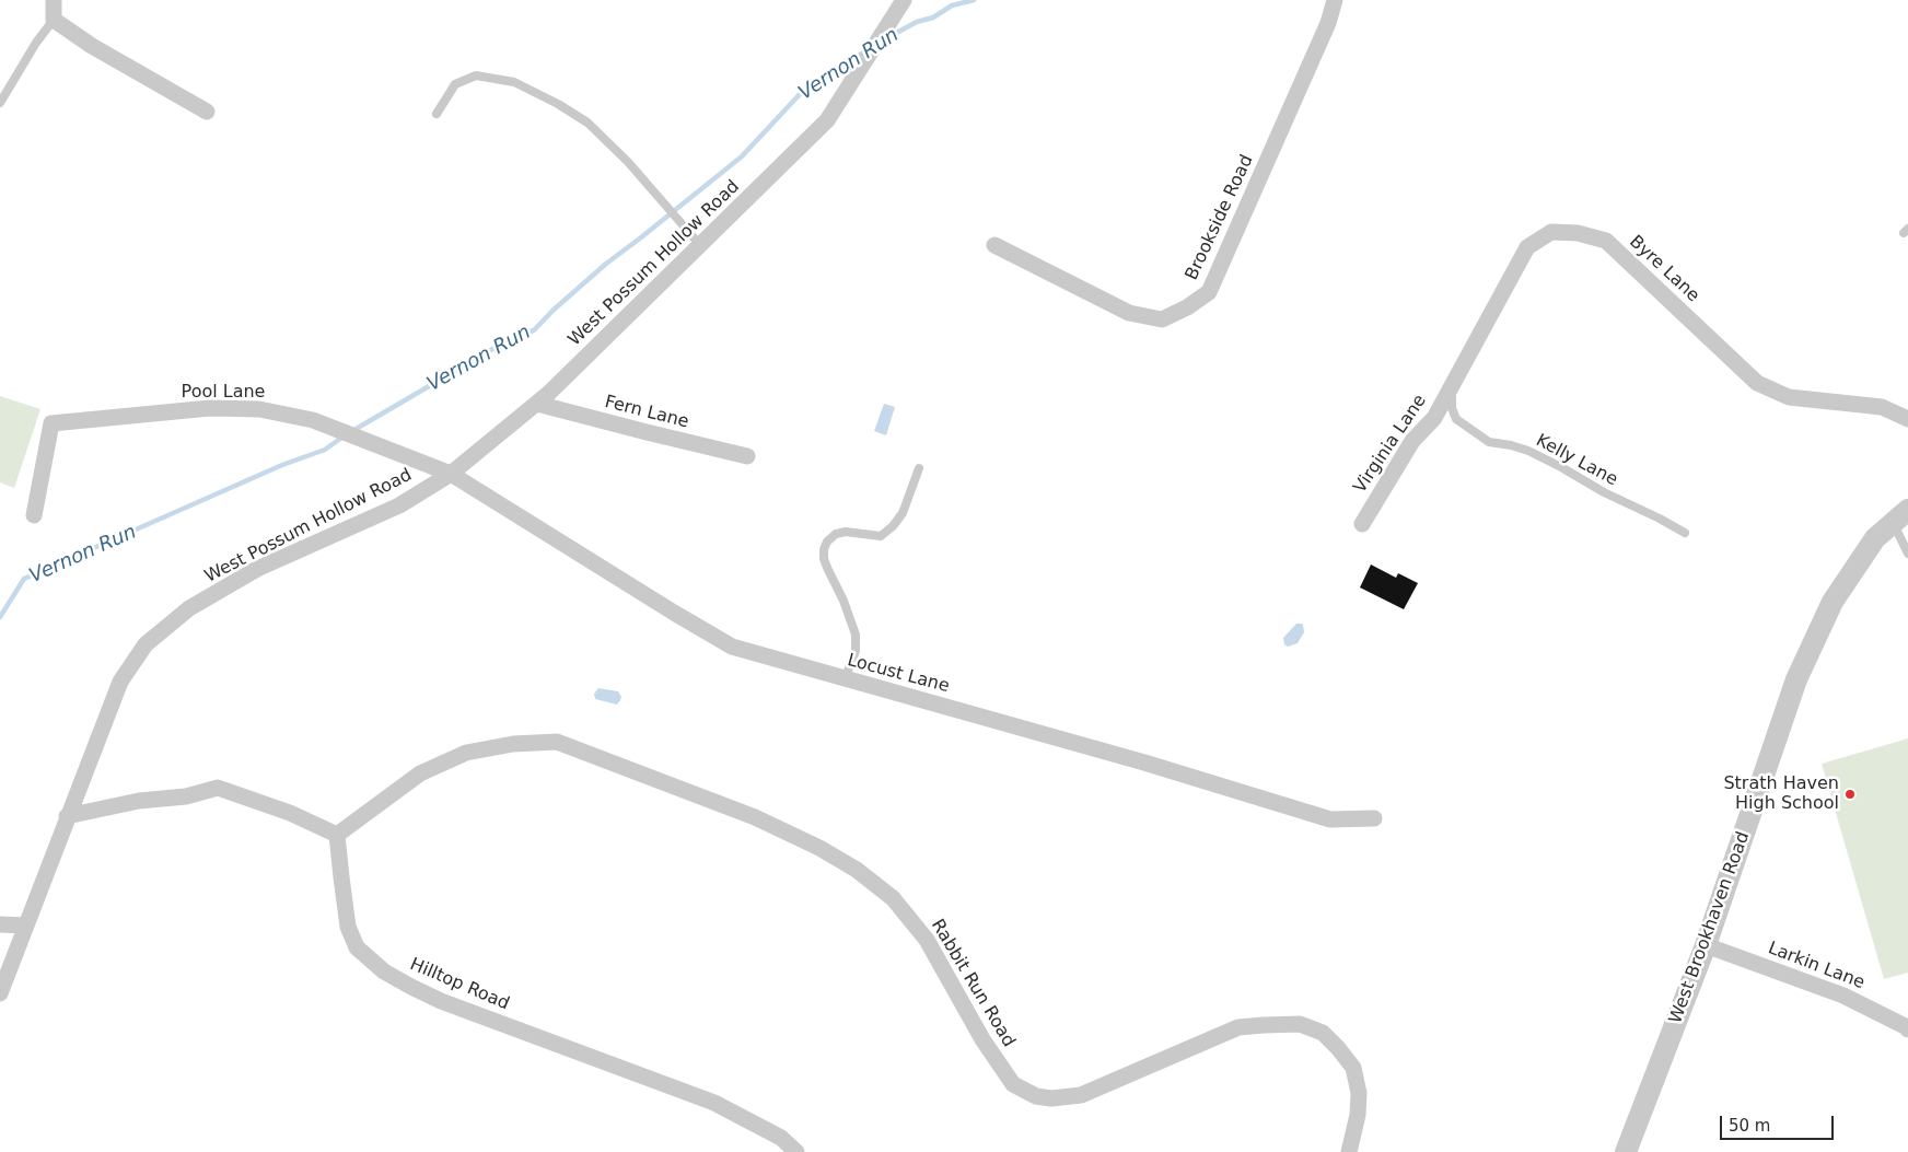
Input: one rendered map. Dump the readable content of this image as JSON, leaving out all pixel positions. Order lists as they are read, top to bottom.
{
  "streets": {
    "street": [
      "Brookside Road",
      "West Possum Hollow Road",
      "Byre Lane",
      "Pool Lane",
      "Fern Lane",
      "Virginia Lane",
      "Locust Lane",
      "West Brookhaven Road",
      "Larkin Lane",
      "Rabbit Run Road",
      "Hilltop Road"
    ],
    "lane": ["Kelly Lane"]
  },
  "crossings": [
    ["West Possum Hollow Road", "Pool Lane"],
    ["West Possum Hollow Road", "Fern Lane"],
    ["West Possum Hollow Road", "Locust Lane"],
    ["Byre Lane", "Virginia Lane"],
    ["Byre Lane", "Kelly Lane"],
    ["Pool Lane", "Locust Lane"],
    ["Virginia Lane", "Kelly Lane"],
    ["West Brookhaven Road", "Larkin Lane"],
    ["Rabbit Run Road", "Hilltop Road"]
  ],
  "water": ["Vernon Run"],
  "places": ["Strath Haven High School"],
  "scale_bar": "50 m"
}
